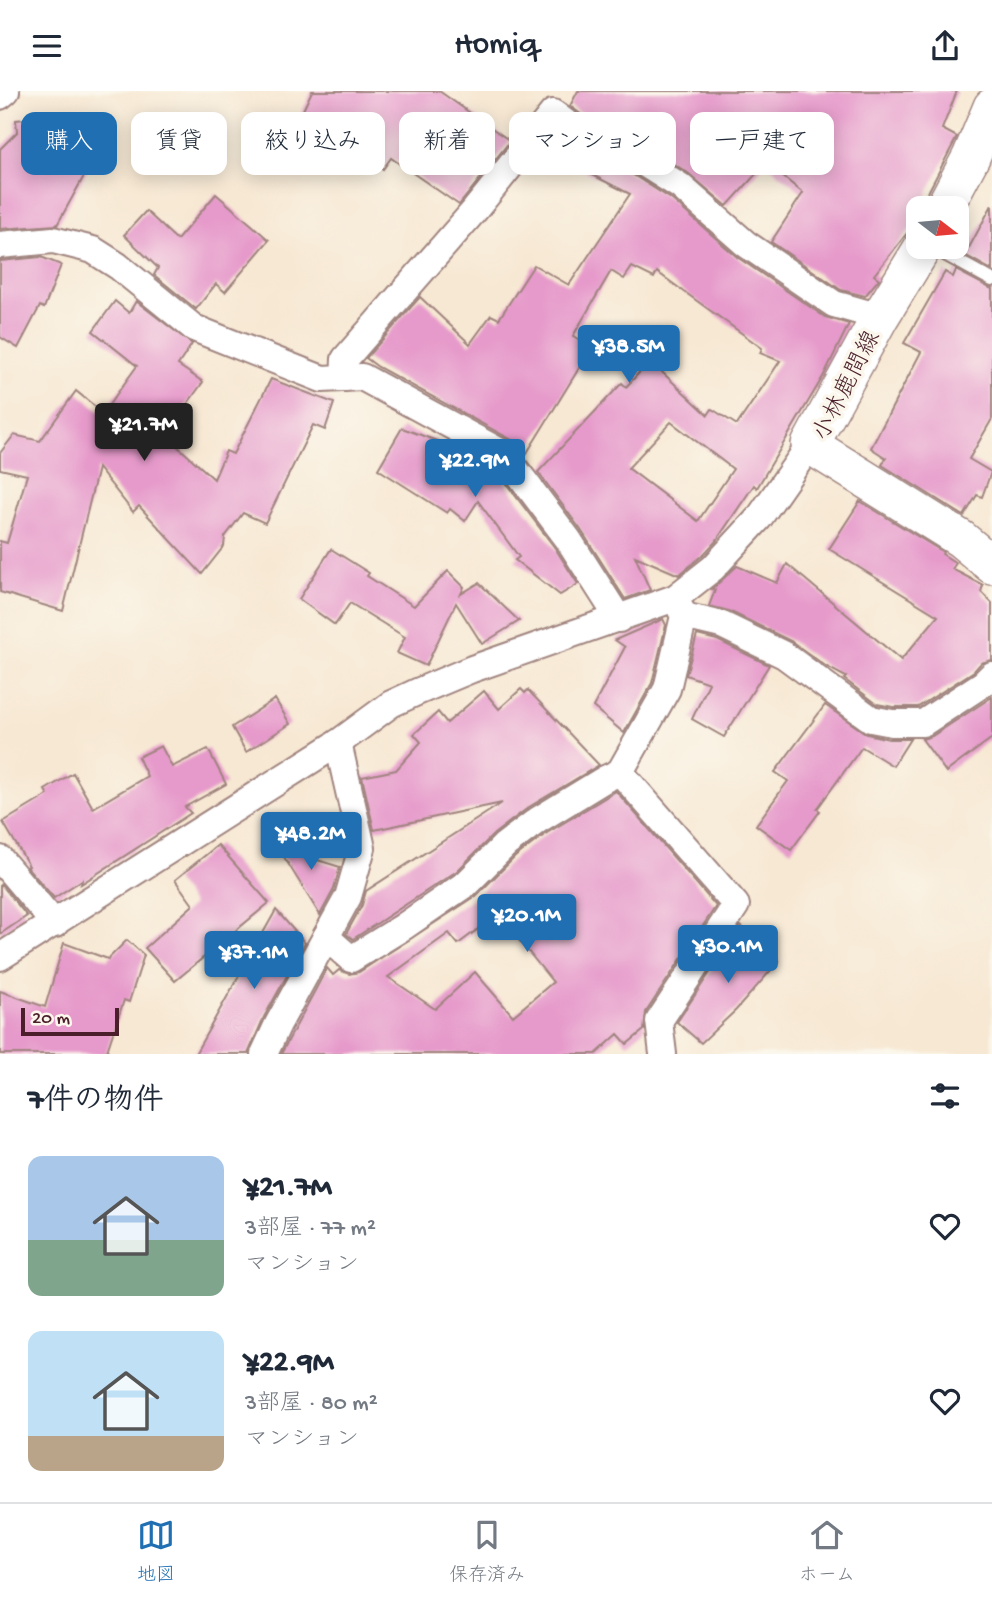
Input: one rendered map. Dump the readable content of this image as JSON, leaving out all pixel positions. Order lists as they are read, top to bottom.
{
  "streets": {
    "main road": ["小林鹿間線"]
  },
  "scale_bar": "20 m",
  "north": "right",
  "page": {
    "header": "Homiq",
    "chip": [
      "購入",
      "賃貸",
      "絞り込み",
      "新着",
      "マンション",
      "一戸建て"
    ],
    "price": [
      "¥38.5M",
      "¥21.7M",
      "¥22.9M",
      "¥48.2M",
      "¥20.1M",
      "¥30.1M",
      "¥37.1M"
    ],
    "scale": "20 m",
    "heading": "7件の物件",
    "list": [
      {
        "name": "¥21.7M",
        "note": "3部屋 · 77 m² · マンション"
      },
      {
        "name": "¥22.9M",
        "note": "3部屋 · 80 m² · マンション"
      }
    ],
    "tabs": ["地図", "保存済み", "ホーム"]
  }
}
